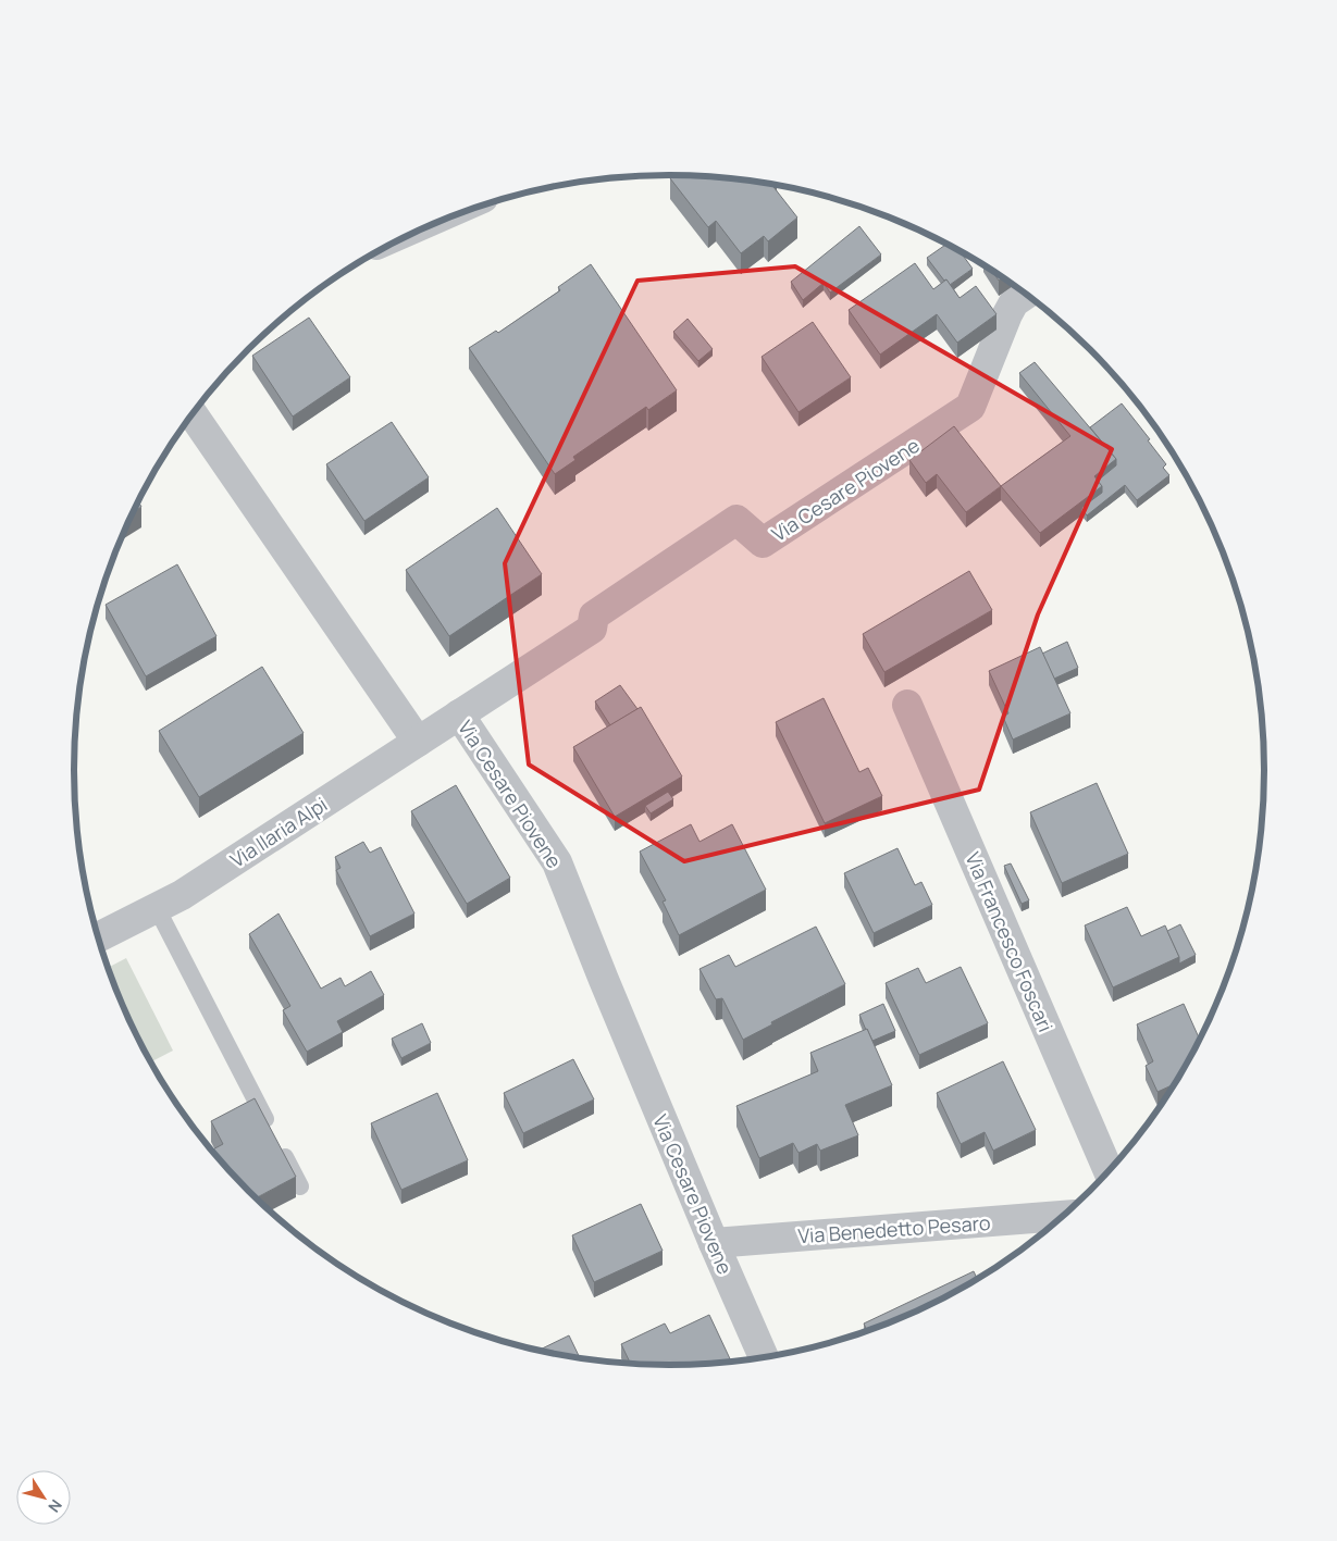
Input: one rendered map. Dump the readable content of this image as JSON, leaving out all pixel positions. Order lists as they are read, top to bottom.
{
  "streets": {
    "street": [
      "Via Cesare Piovene",
      "Via Ilaria Alpi",
      "Via Francesco Foscari",
      "Via Benedetto Pesaro"
    ]
  },
  "crossings": [
    ["Via Cesare Piovene", "Via Ilaria Alpi"],
    ["Via Cesare Piovene", "Via Benedetto Pesaro"]
  ],
  "north": "bottom right"
}
